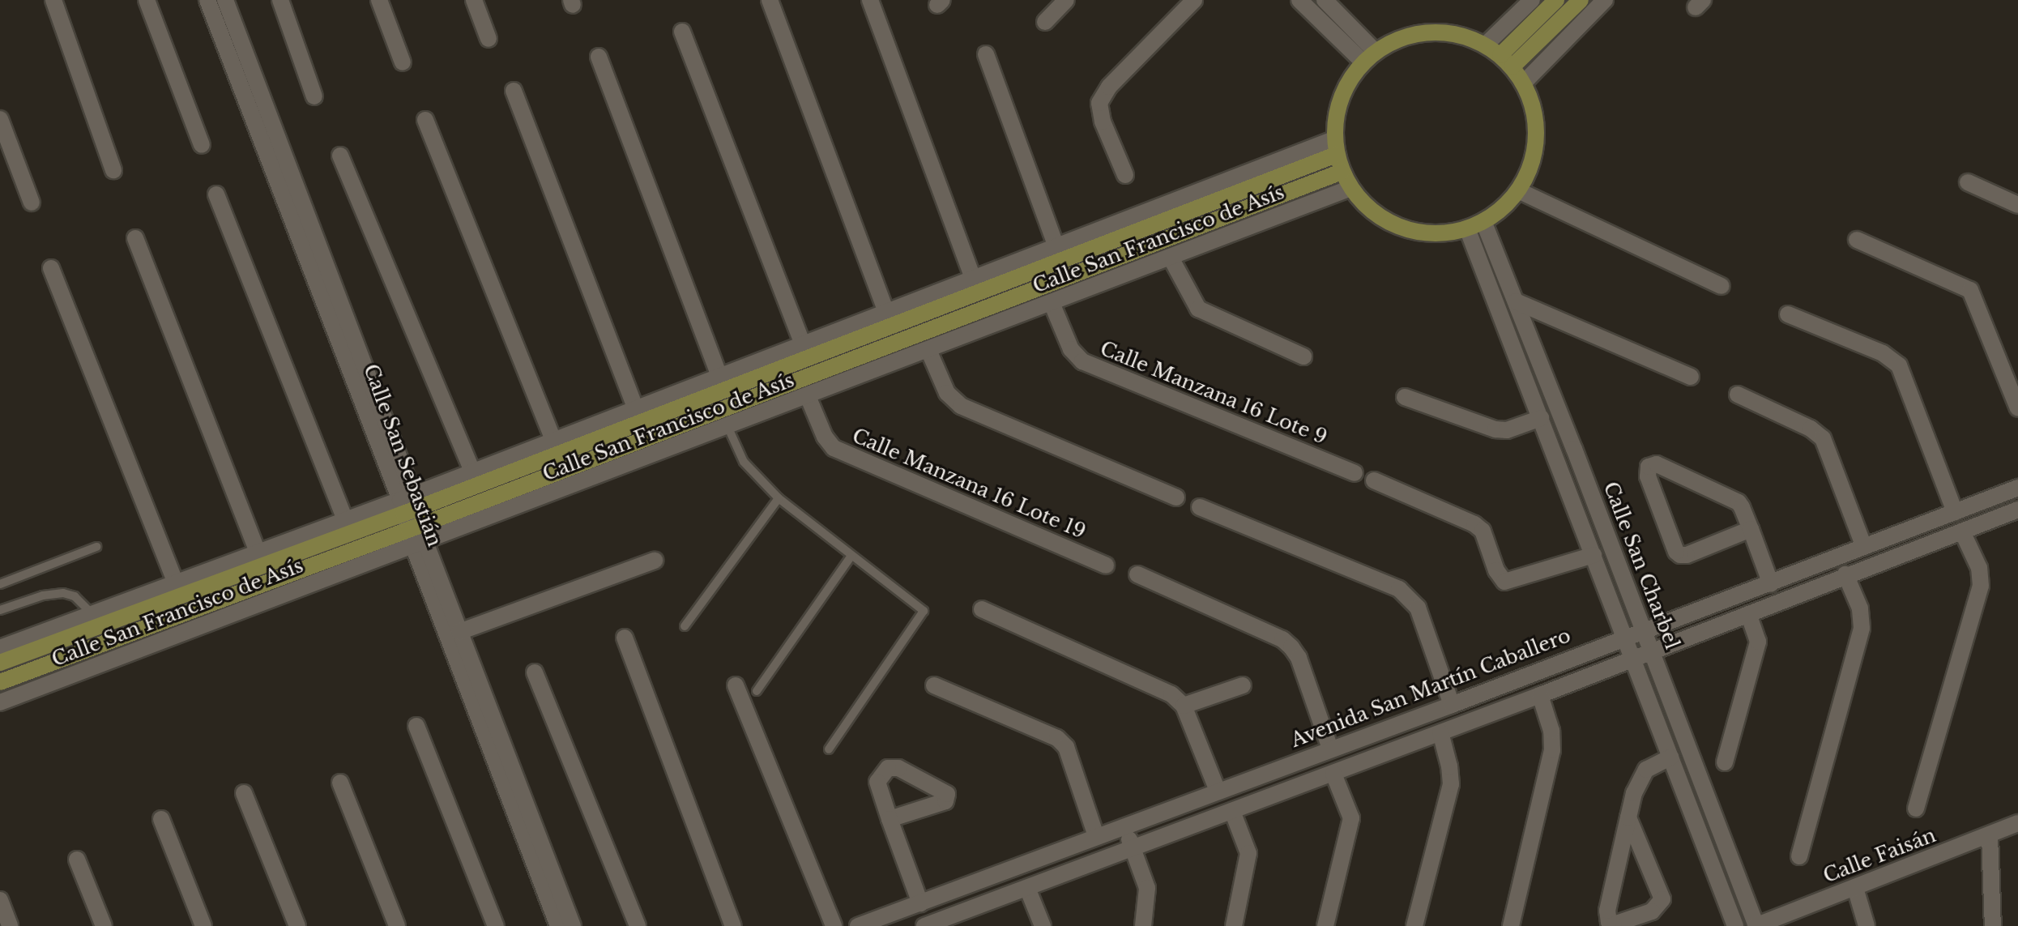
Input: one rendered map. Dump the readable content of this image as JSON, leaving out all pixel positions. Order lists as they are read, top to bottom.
{
  "streets": {
    "main road": ["Calle San Francisco de Asís"],
    "street": [
      "Calle Manzana 16 Lote 9",
      "Calle San Sebastián",
      "Calle Manzana 16 Lote 19",
      "Calle San Charbel",
      "Avenida San Martín Caballero",
      "Calle Faisán"
    ]
  },
  "crossings": [
    ["Calle San Francisco de Asís", "Calle Manzana 16 Lote 9"],
    ["Calle San Francisco de Asís", "Calle San Sebastián"],
    ["Calle San Francisco de Asís", "Calle Manzana 16 Lote 19"],
    ["Calle San Francisco de Asís", "Calle San Charbel"],
    ["Calle San Charbel", "Avenida San Martín Caballero"],
    ["Calle San Charbel", "Calle Faisán"]
  ]
}
